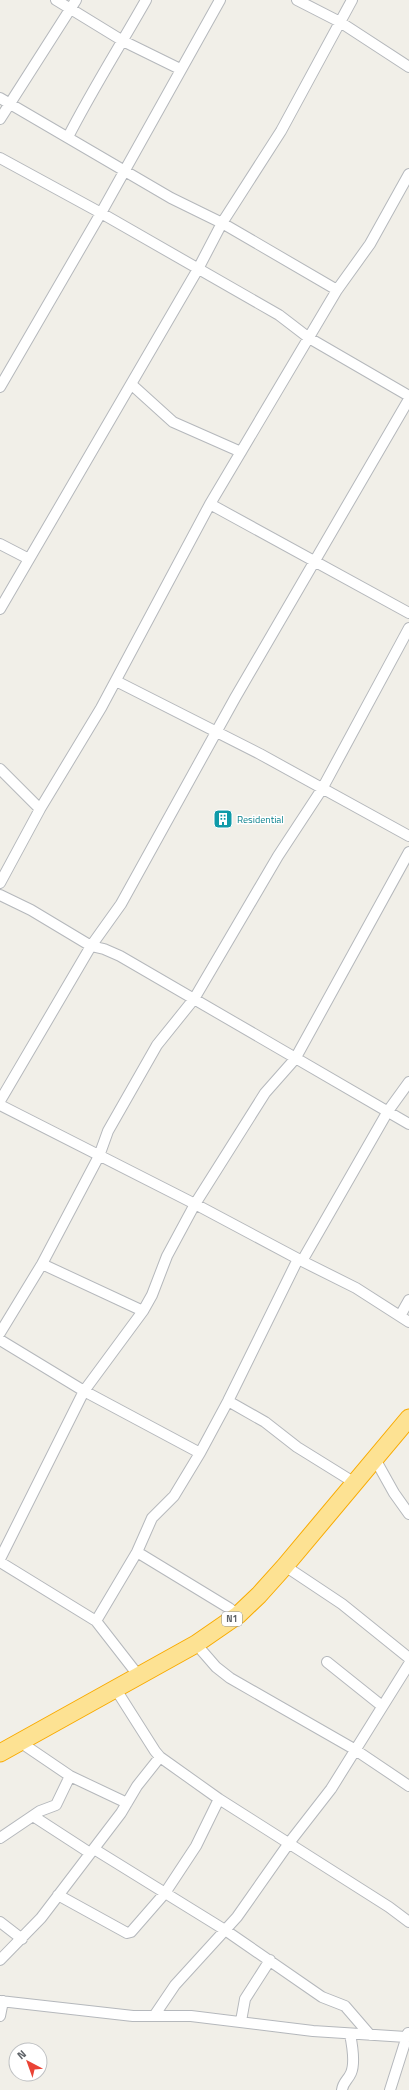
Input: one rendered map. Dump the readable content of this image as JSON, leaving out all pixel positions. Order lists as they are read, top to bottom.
{
  "streets": {
    "highway": ["N1"]
  },
  "places": {
    "building": ["Residential"]
  },
  "north": "top left"
}
